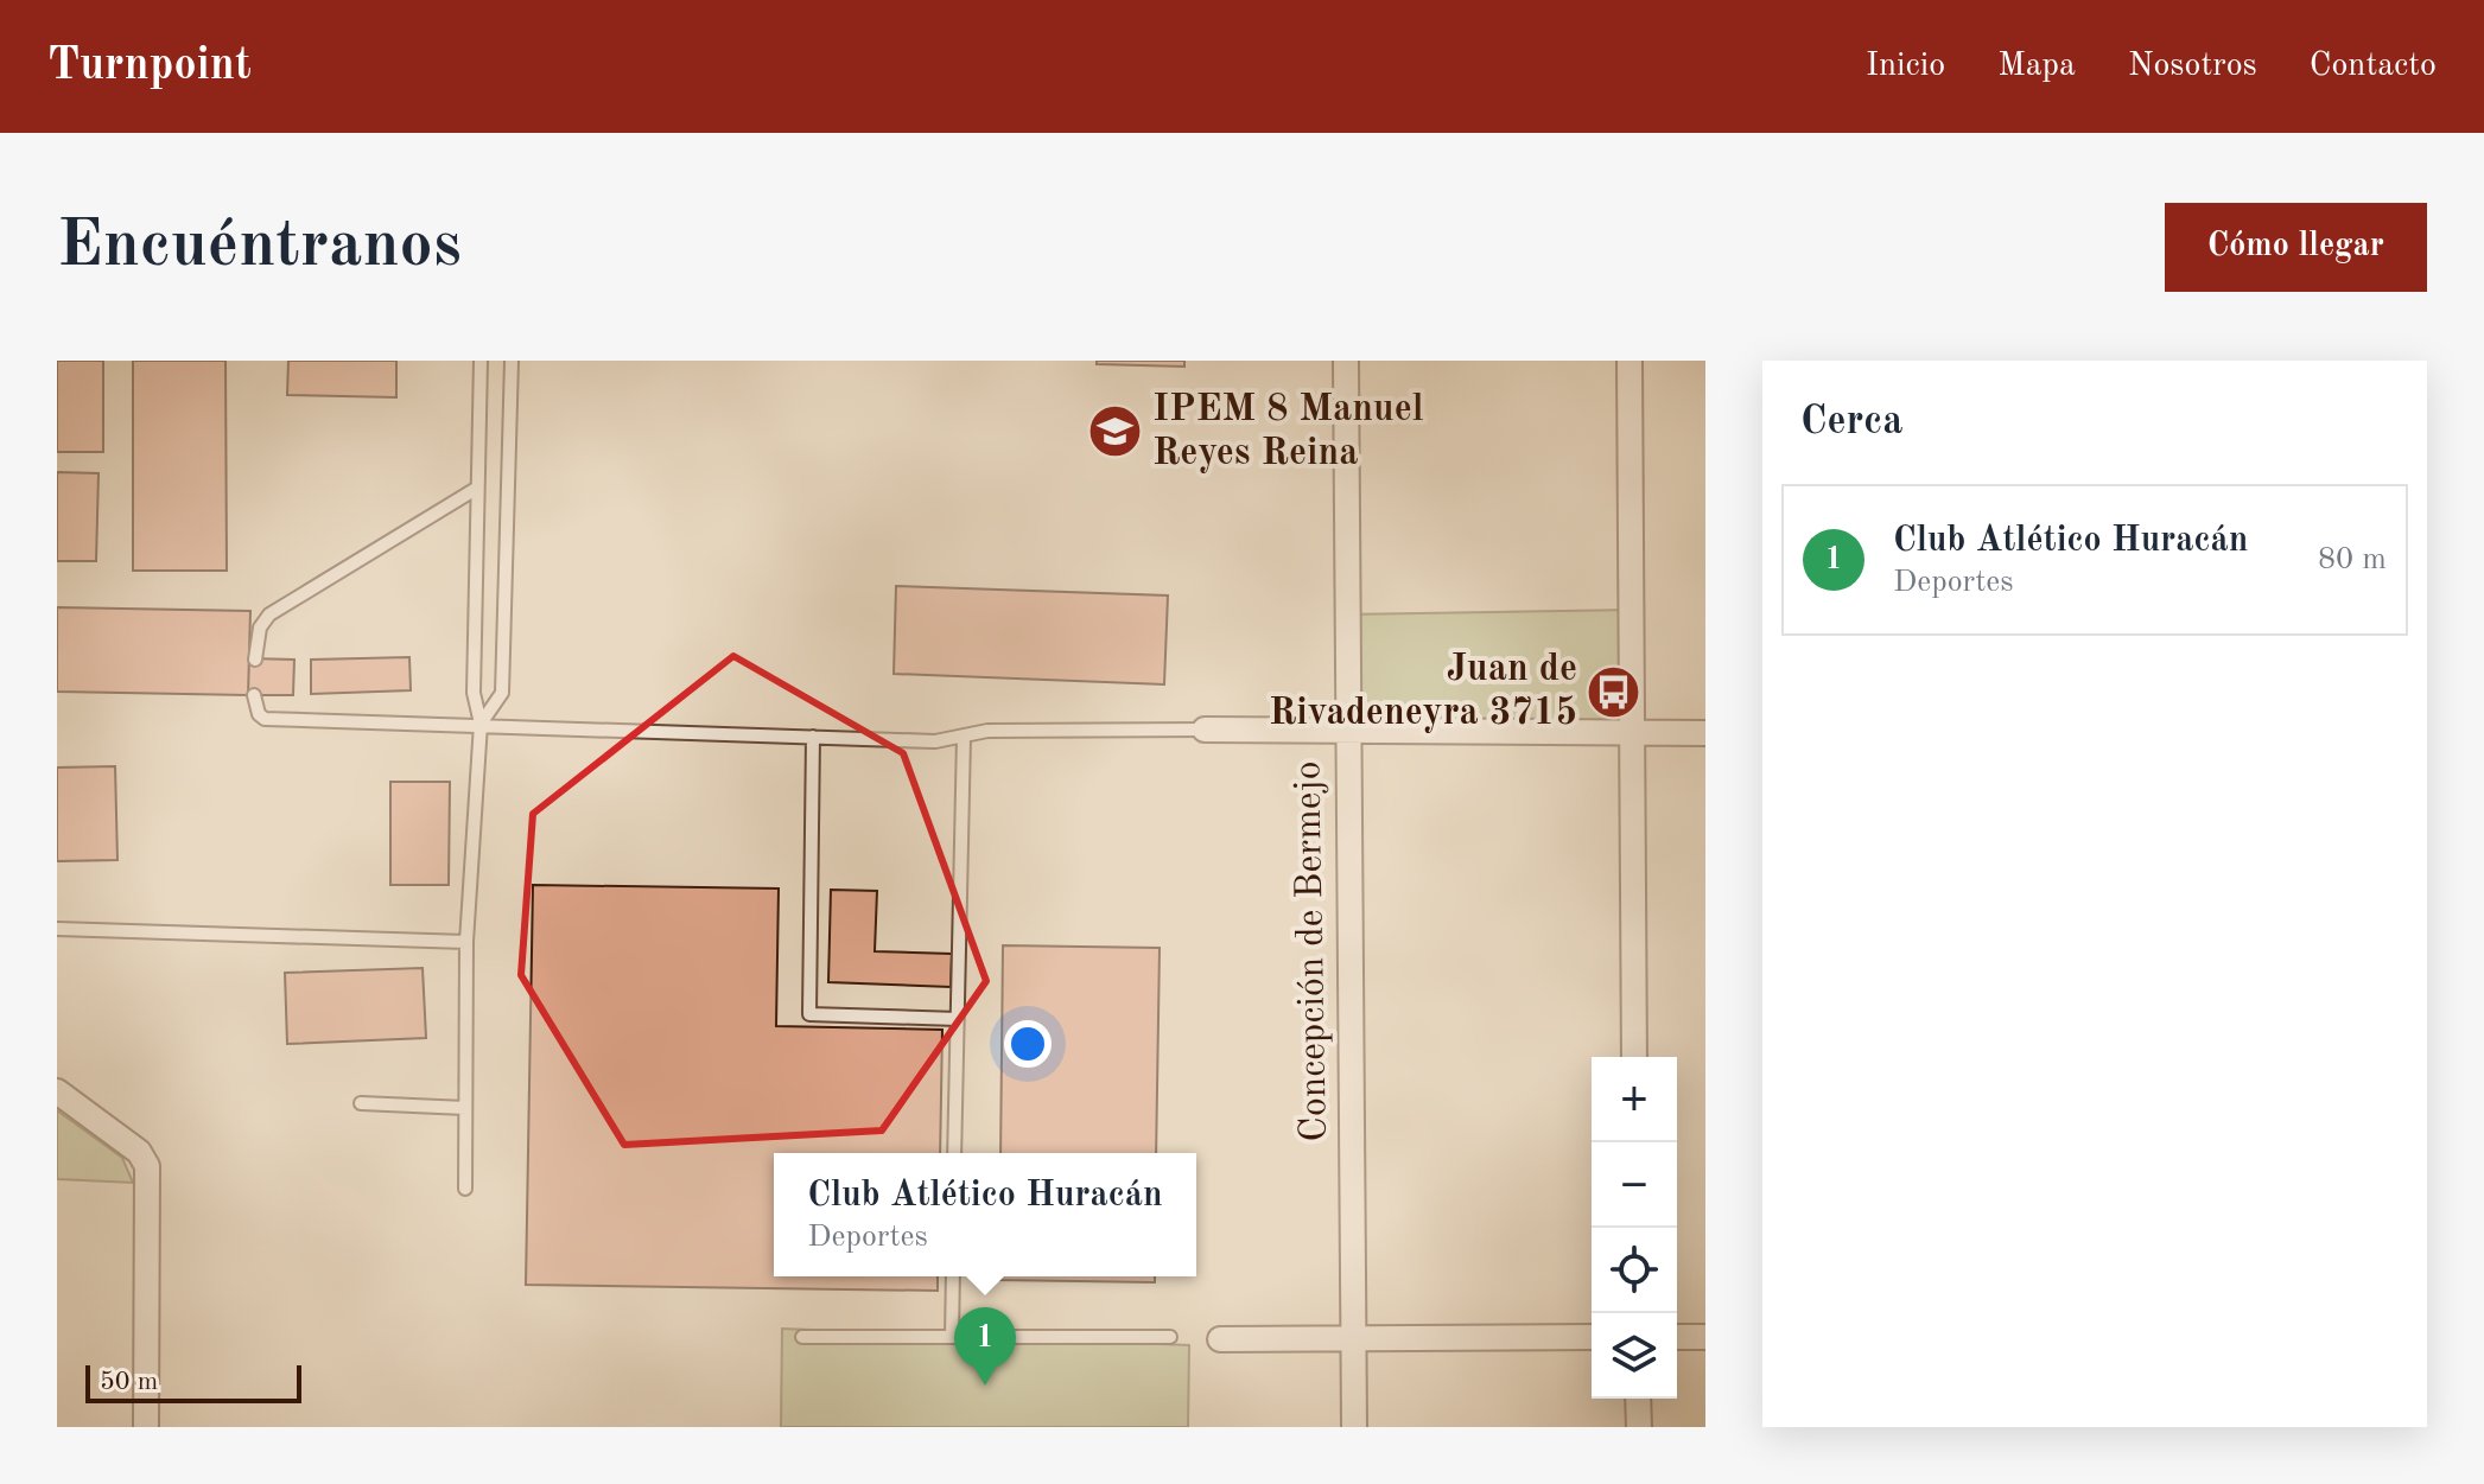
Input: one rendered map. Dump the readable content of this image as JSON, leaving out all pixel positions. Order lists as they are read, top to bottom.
{
  "streets": {
    "street": ["Concepción de Bermejo"]
  },
  "places": {
    "school or university": ["IPEM 8 Manuel Reyes Reina"],
    "bus stop": ["Juan de Rivadeneyra 3715"]
  },
  "scale_bar": "50 m",
  "page": {
    "header": "Turnpoint",
    "nav": [
      "Inicio",
      "Mapa",
      "Nosotros",
      "Contacto"
    ],
    "buttons": "Cómo llegar",
    "title": "Encuéntranos",
    "heading": "Cerca",
    "list": [
      {
        "mark": "1",
        "name": "Club Atlético Huracán",
        "note": "Deportes",
        "value": "80 m"
      }
    ],
    "map_buttons": ["+", "−"],
    "popup": ["Club Atlético Huracán", "Deportes"],
    "pins": "1",
    "scale": "50 m"
  }
}
